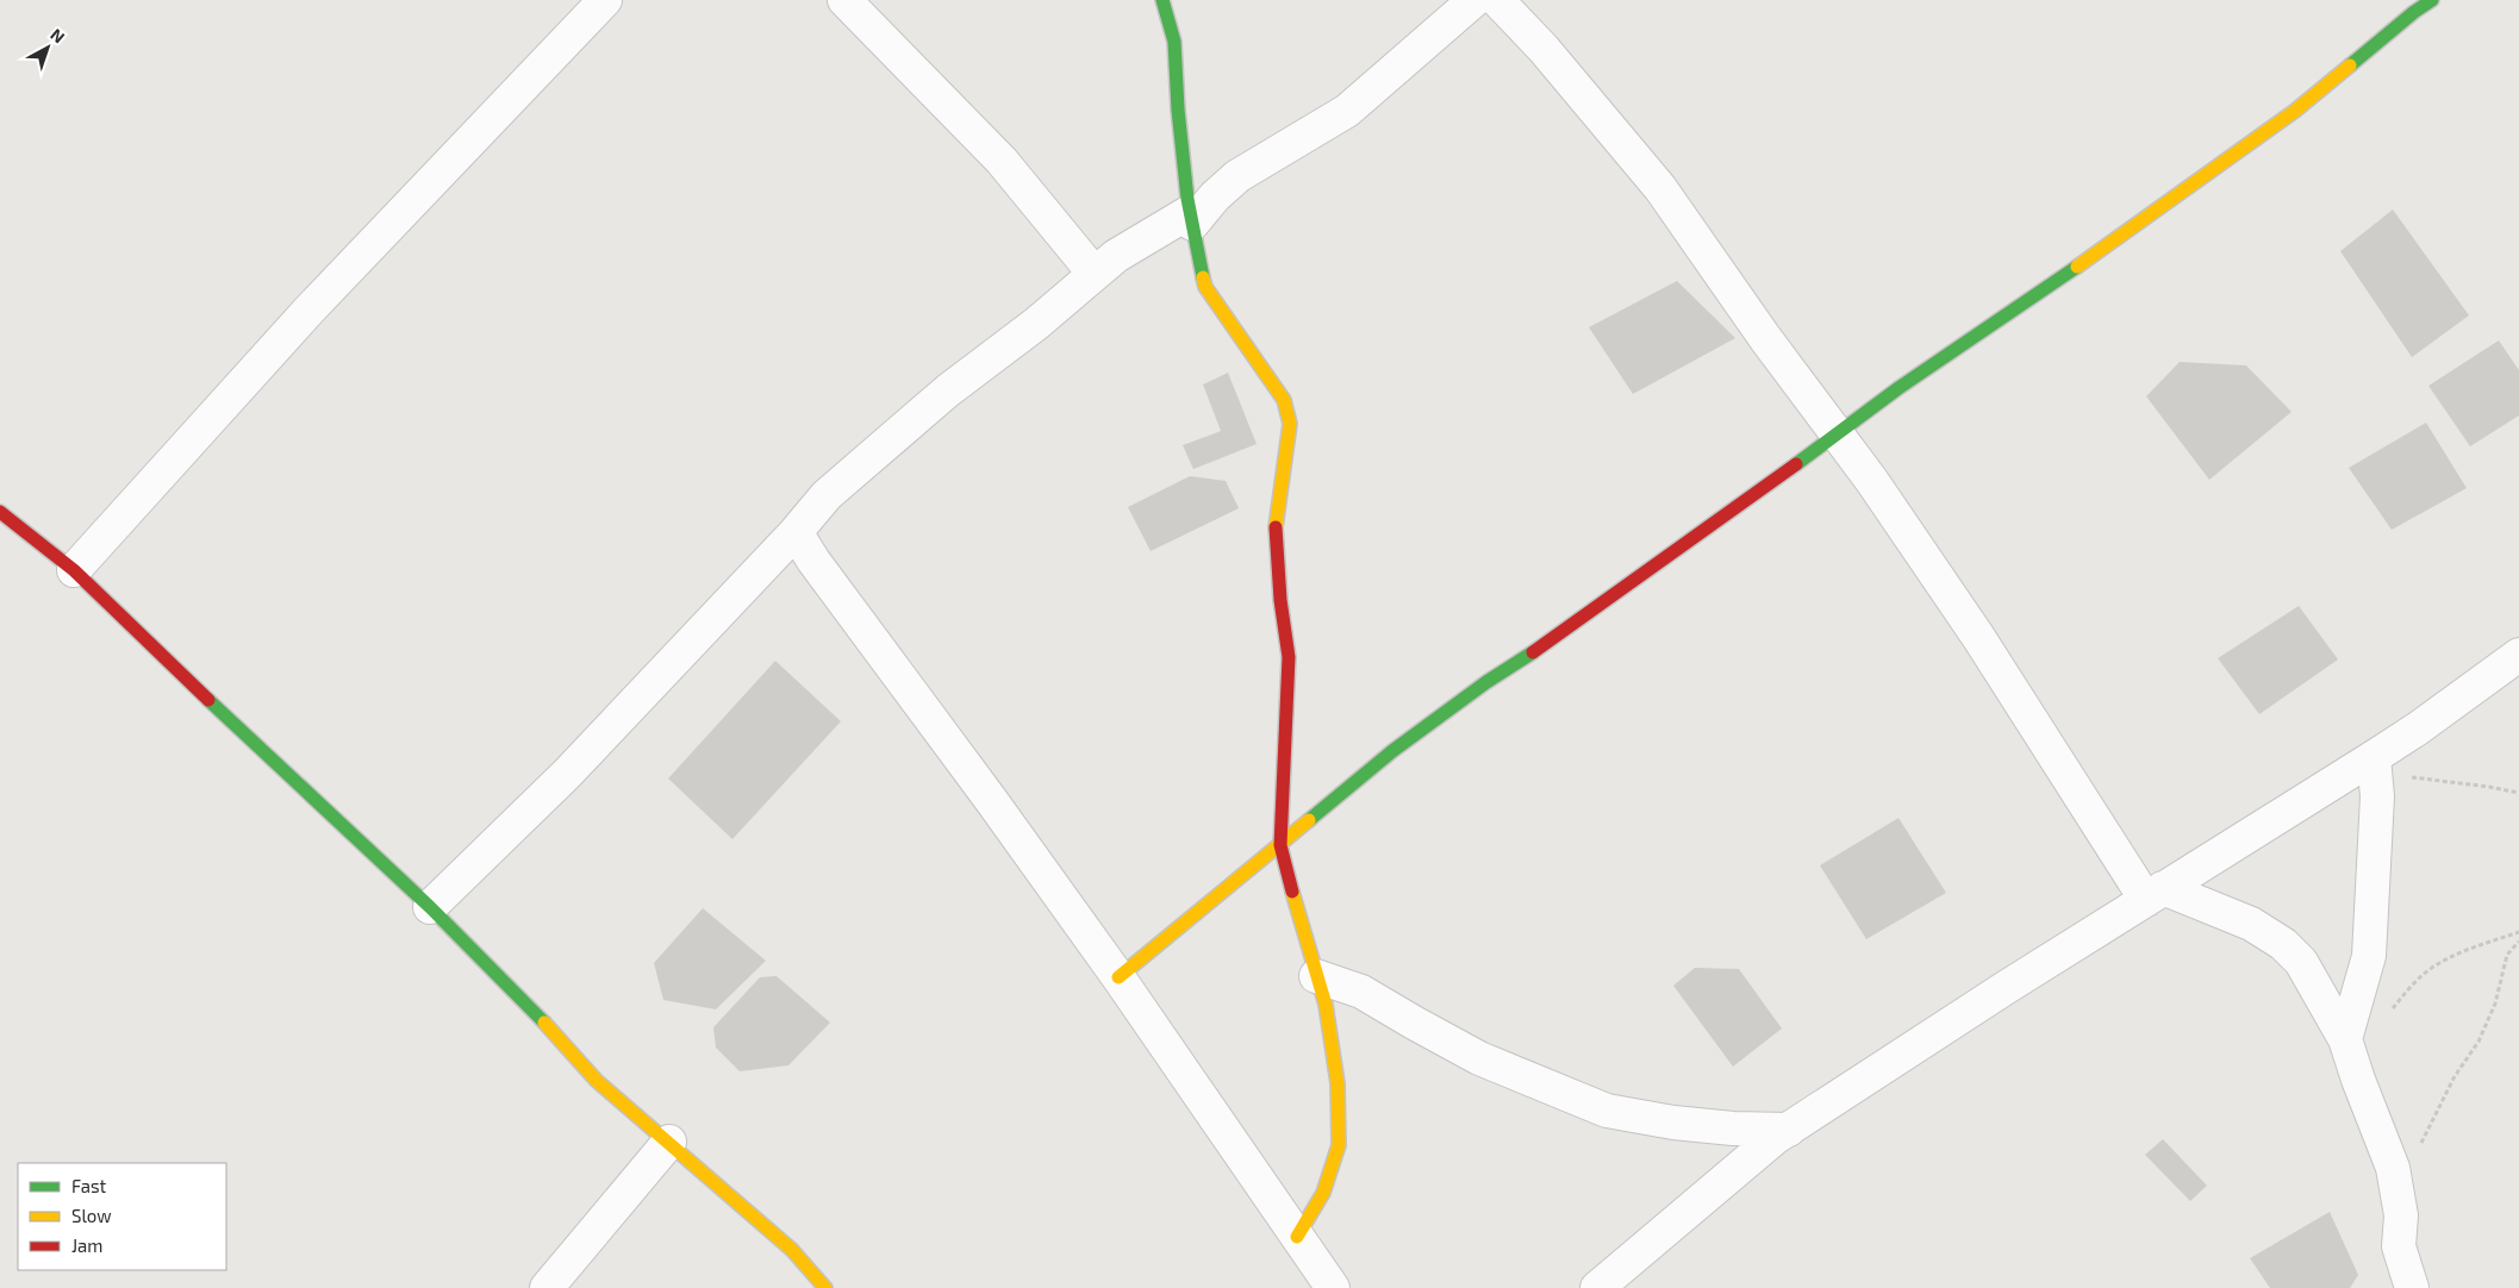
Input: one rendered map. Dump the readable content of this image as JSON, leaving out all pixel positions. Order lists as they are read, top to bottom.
{
  "legend": ["Fast", "Slow", "Jam"],
  "north": "top right"
}
